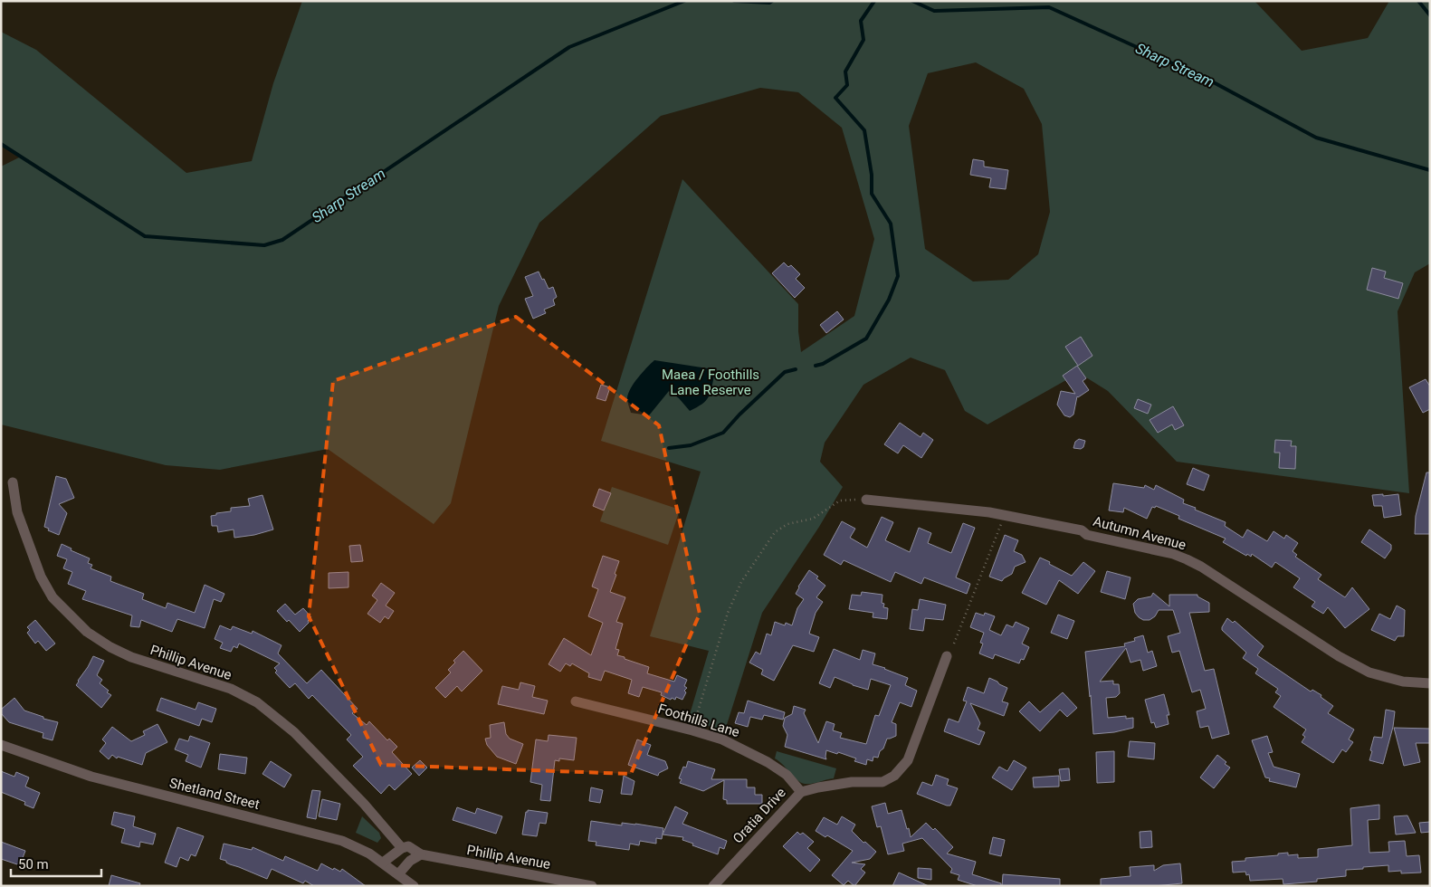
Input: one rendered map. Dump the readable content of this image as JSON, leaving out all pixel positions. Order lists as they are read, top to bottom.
{
  "streets": {
    "street": [
      "Autumn Avenue",
      "Phillip Avenue",
      "Foothills Lane",
      "Shetland Street",
      "Oratia Drive"
    ]
  },
  "crossings": [
    ["Foothills Lane", "Oratia Drive"]
  ],
  "water": ["Sharp Stream"],
  "parks": ["Maea / Foothills Lane Reserve"],
  "scale_bar": "50 m"
}
